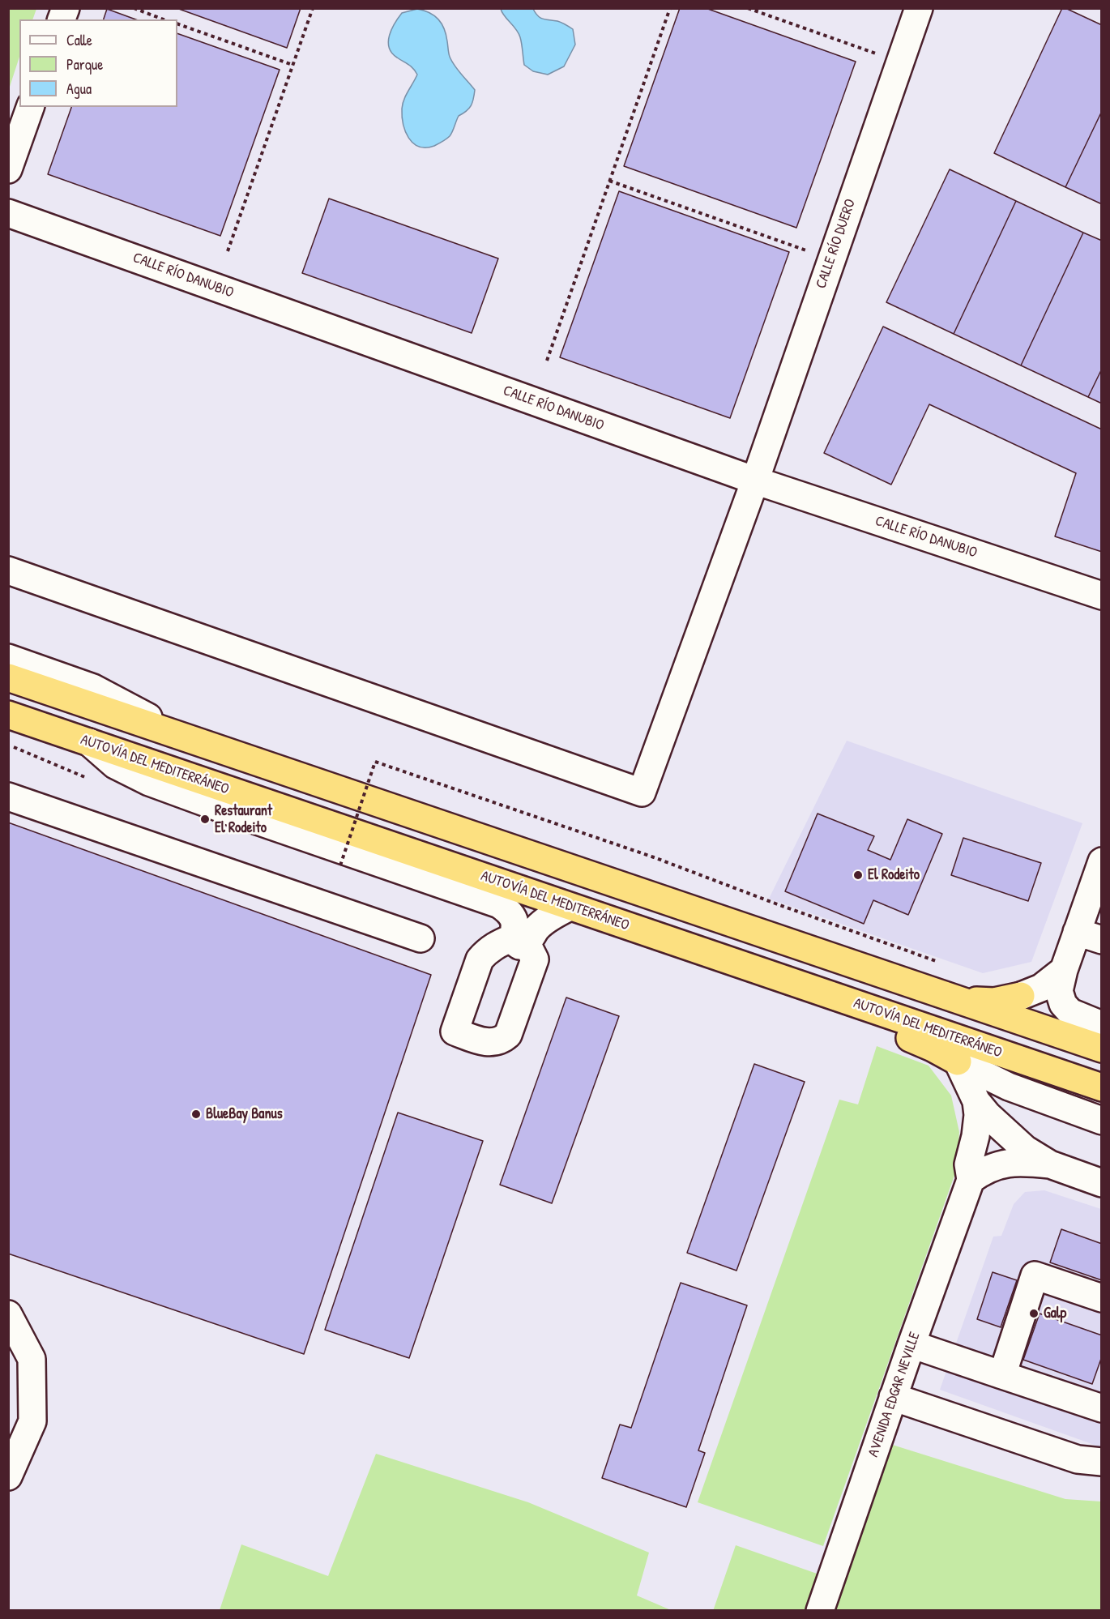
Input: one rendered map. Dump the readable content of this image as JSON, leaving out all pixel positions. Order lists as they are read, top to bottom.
{
  "streets": {
    "highway": ["AUTOVÍA DEL MEDITERRÁNEO"],
    "street": ["CALLE RÍO DUERO", "CALLE RÍO DANUBIO", "AVENIDA EDGAR NEVILLE"]
  },
  "crossings": [
    ["CALLE RÍO DUERO", "CALLE RÍO DANUBIO"]
  ],
  "places": [
    "Restaurant El Rodeito",
    "El Rodeito",
    "BlueBay Banus",
    "Galp"
  ],
  "legend": ["Calle", "Parque", "Agua"]
}
